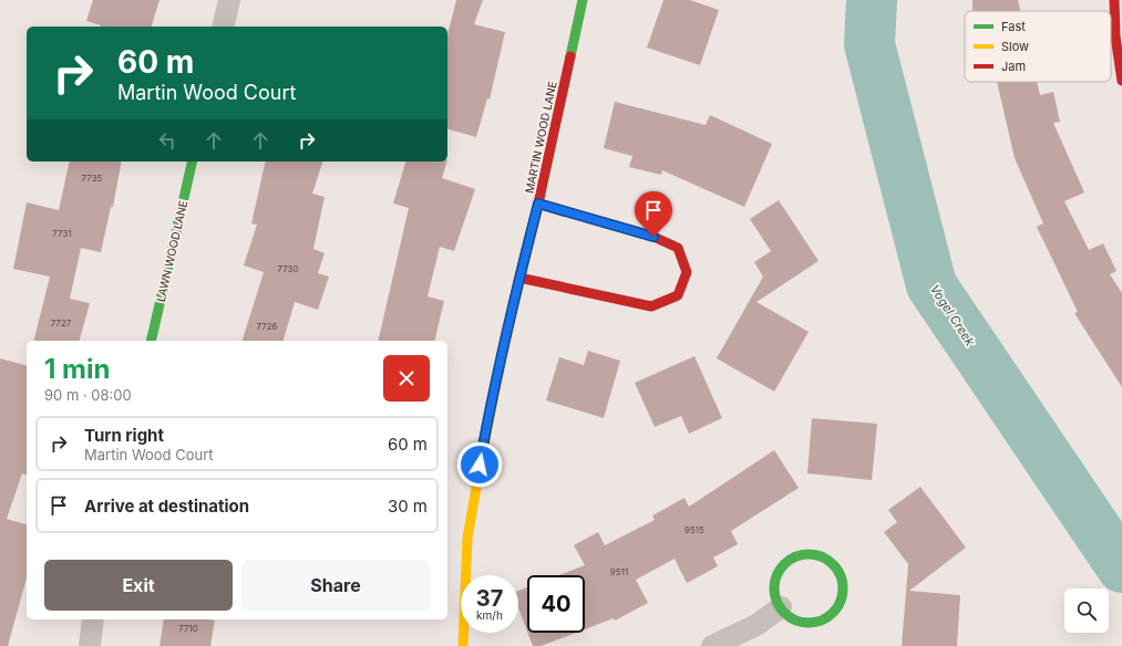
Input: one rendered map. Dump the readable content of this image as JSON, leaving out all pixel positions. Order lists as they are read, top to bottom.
{
  "streets": {
    "street": ["MARTIN WOOD LANE", "LAWN WOOD LANE"]
  },
  "water": ["Vogel Creek"],
  "house_numbers": [
    "7735",
    "7731",
    "7730",
    "7727",
    "7726",
    "9515",
    "9511",
    "7710"
  ],
  "legend": ["Fast", "Slow", "Jam"],
  "page": {
    "turn": ["60 m", "Martin Wood Court"],
    "heading": ["1 min", "90 m · 08:00"],
    "list": [
      {
        "name": "Turn right",
        "note": "Martin Wood Court",
        "value": "60 m"
      },
      {
        "name": "Arrive at destination",
        "value": "30 m"
      }
    ],
    "buttons": ["Exit", "Share"],
    "speed": "37 km/h",
    "limit": "40"
  }
}
